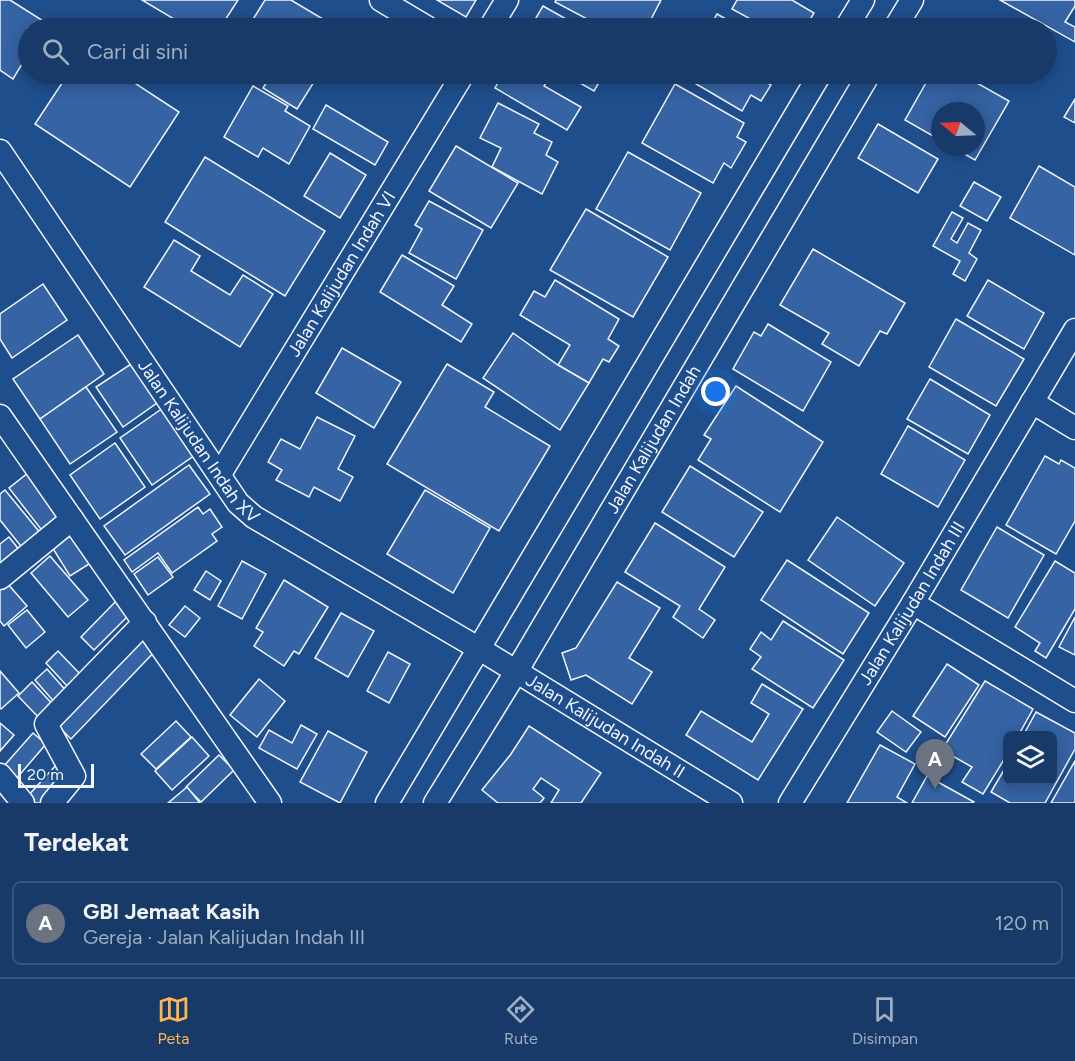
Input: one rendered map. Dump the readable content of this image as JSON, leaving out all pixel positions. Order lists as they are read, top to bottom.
{
  "streets": {
    "street": [
      "Jalan Kalijudan Indah VI",
      "Jalan Kalijudan Indah XV",
      "Jalan Kalijudan Indah",
      "Jalan Kalijudan Indah III",
      "Jalan Kalijudan Indah II"
    ]
  },
  "crossings": [
    ["Jalan Kalijudan Indah VI", "Jalan Kalijudan Indah XV"],
    ["Jalan Kalijudan Indah XV", "Jalan Kalijudan Indah II"],
    ["Jalan Kalijudan Indah", "Jalan Kalijudan Indah II"]
  ],
  "scale_bar": "20 m",
  "north": "left",
  "page": {
    "search": "Cari di sini",
    "pins": "A",
    "scale": "20 m",
    "heading": "Terdekat",
    "list": [
      {
        "mark": "A",
        "name": "GBI Jemaat Kasih",
        "note": "Gereja · Jalan Kalijudan Indah III",
        "value": "120 m"
      }
    ],
    "nav": ["Peta", "Rute", "Disimpan"]
  }
}
